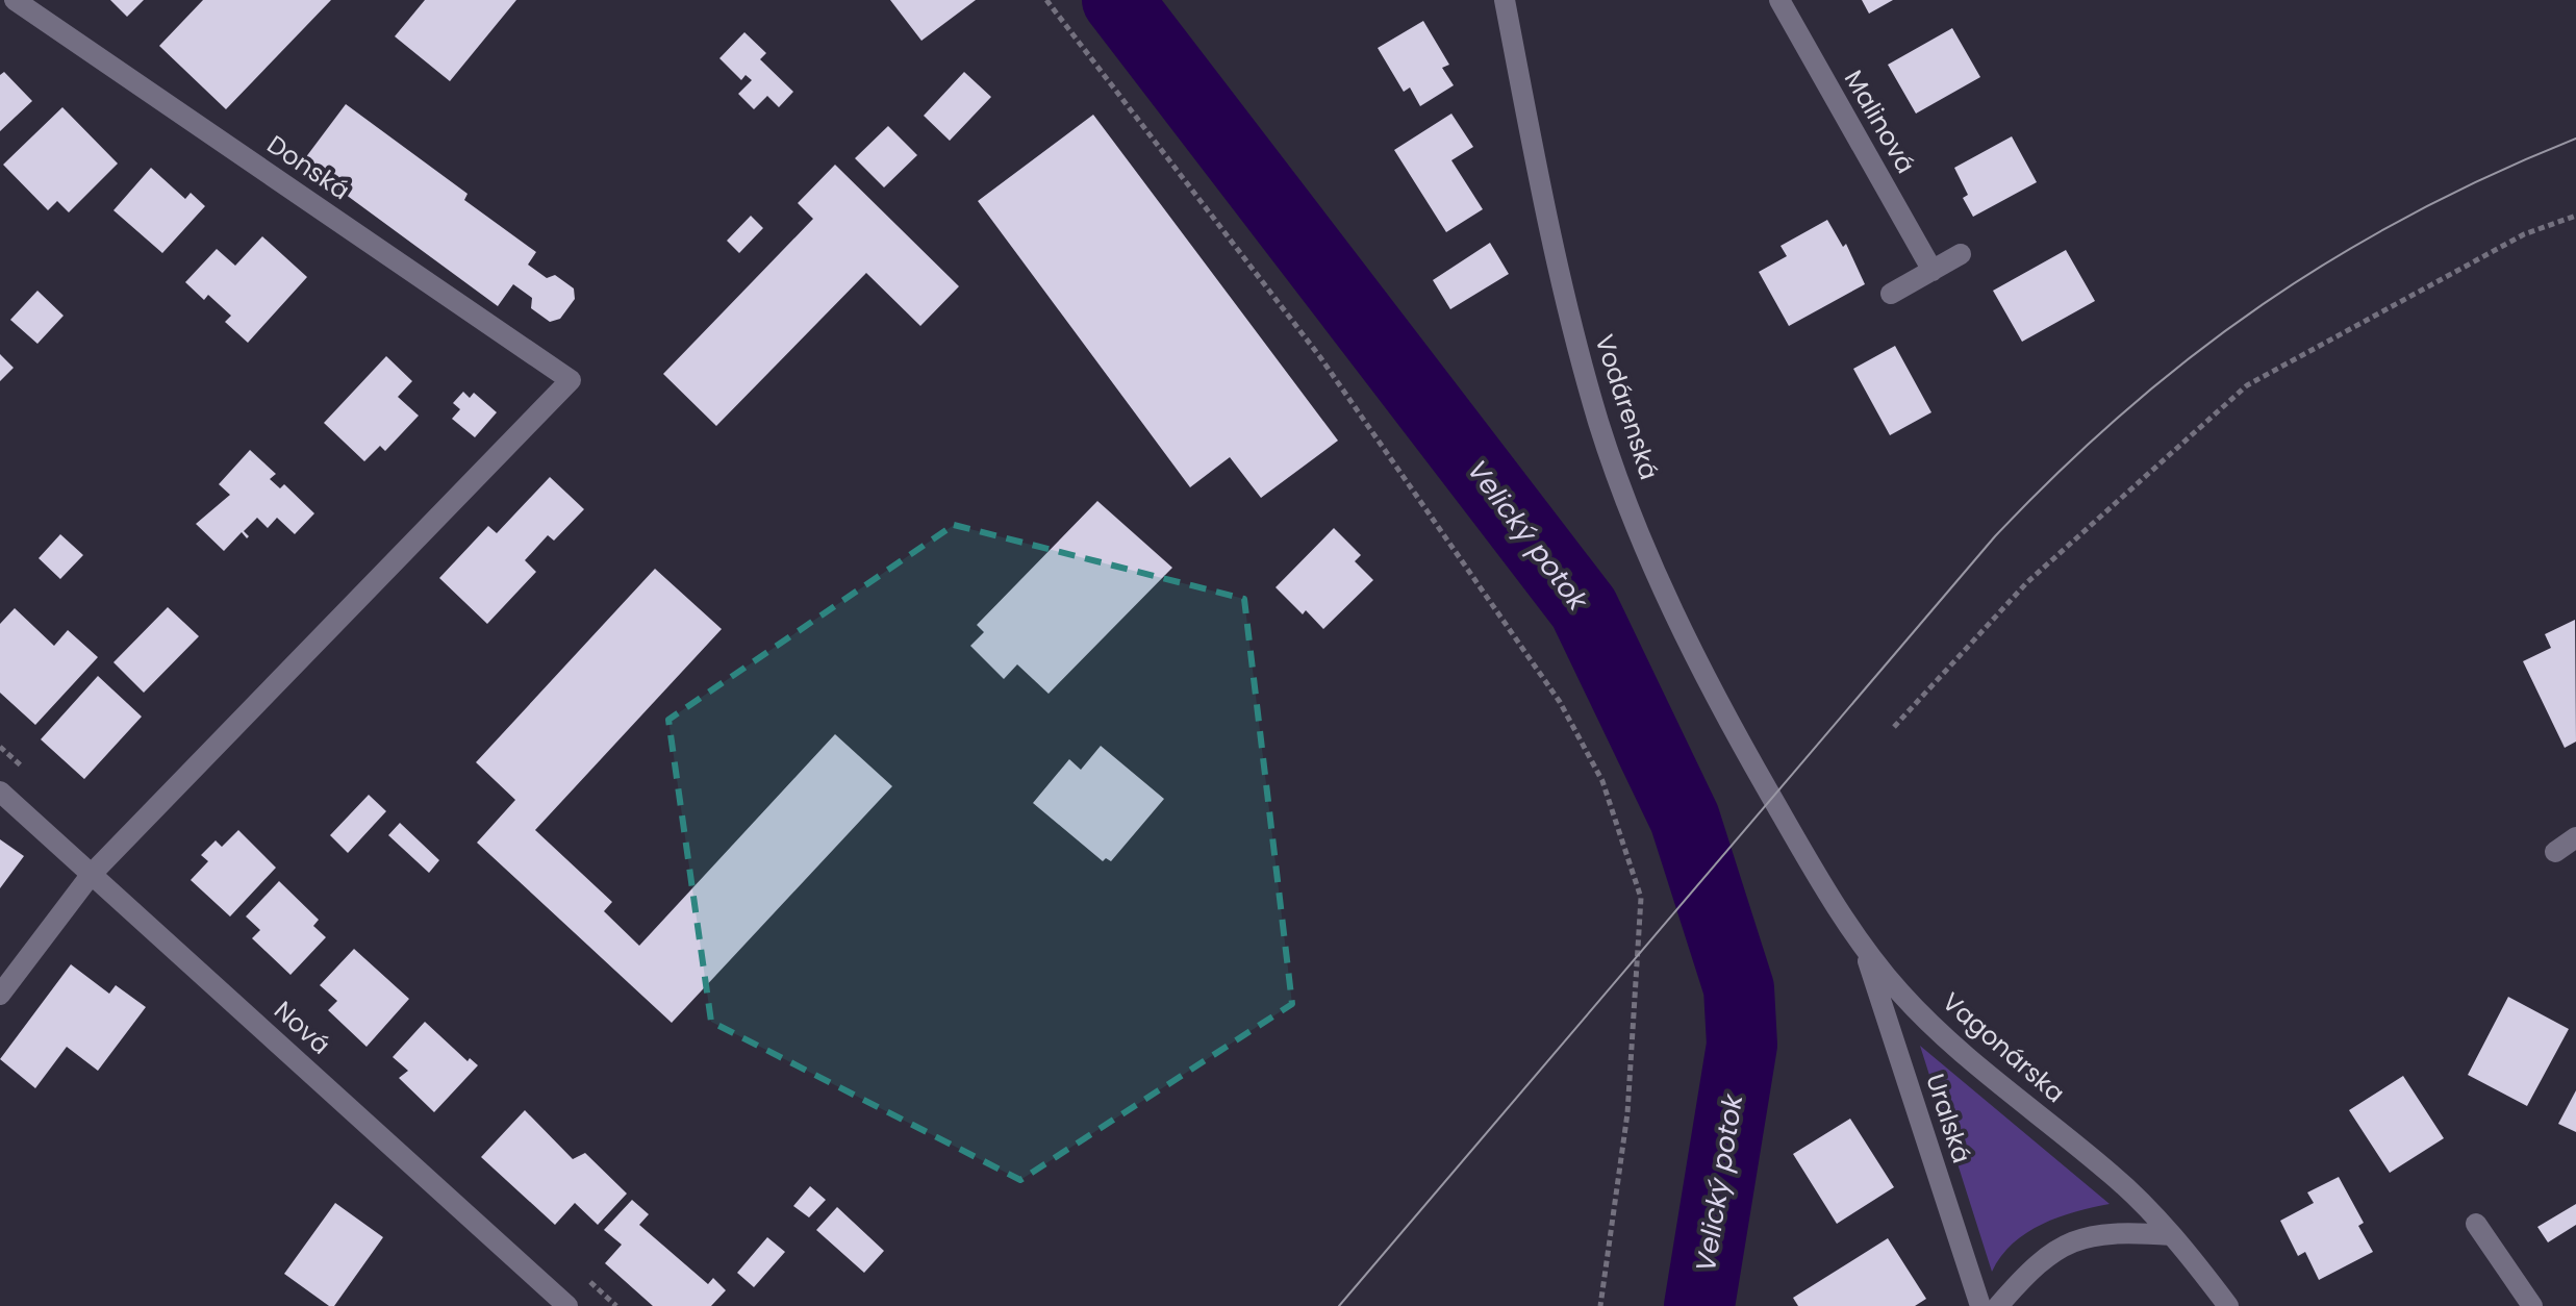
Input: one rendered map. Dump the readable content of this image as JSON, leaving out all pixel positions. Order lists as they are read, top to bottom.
{
  "streets": {
    "street": [
      "Malinová",
      "Donská",
      "Vodárenská",
      "Nová",
      "Vagonárska",
      "Uralská"
    ]
  },
  "crossings": [
    ["Donská", "Nová"],
    ["Vodárenská", "Vagonárska"],
    ["Vagonárska", "Uralská"]
  ],
  "water": ["Velický potok"]
}
